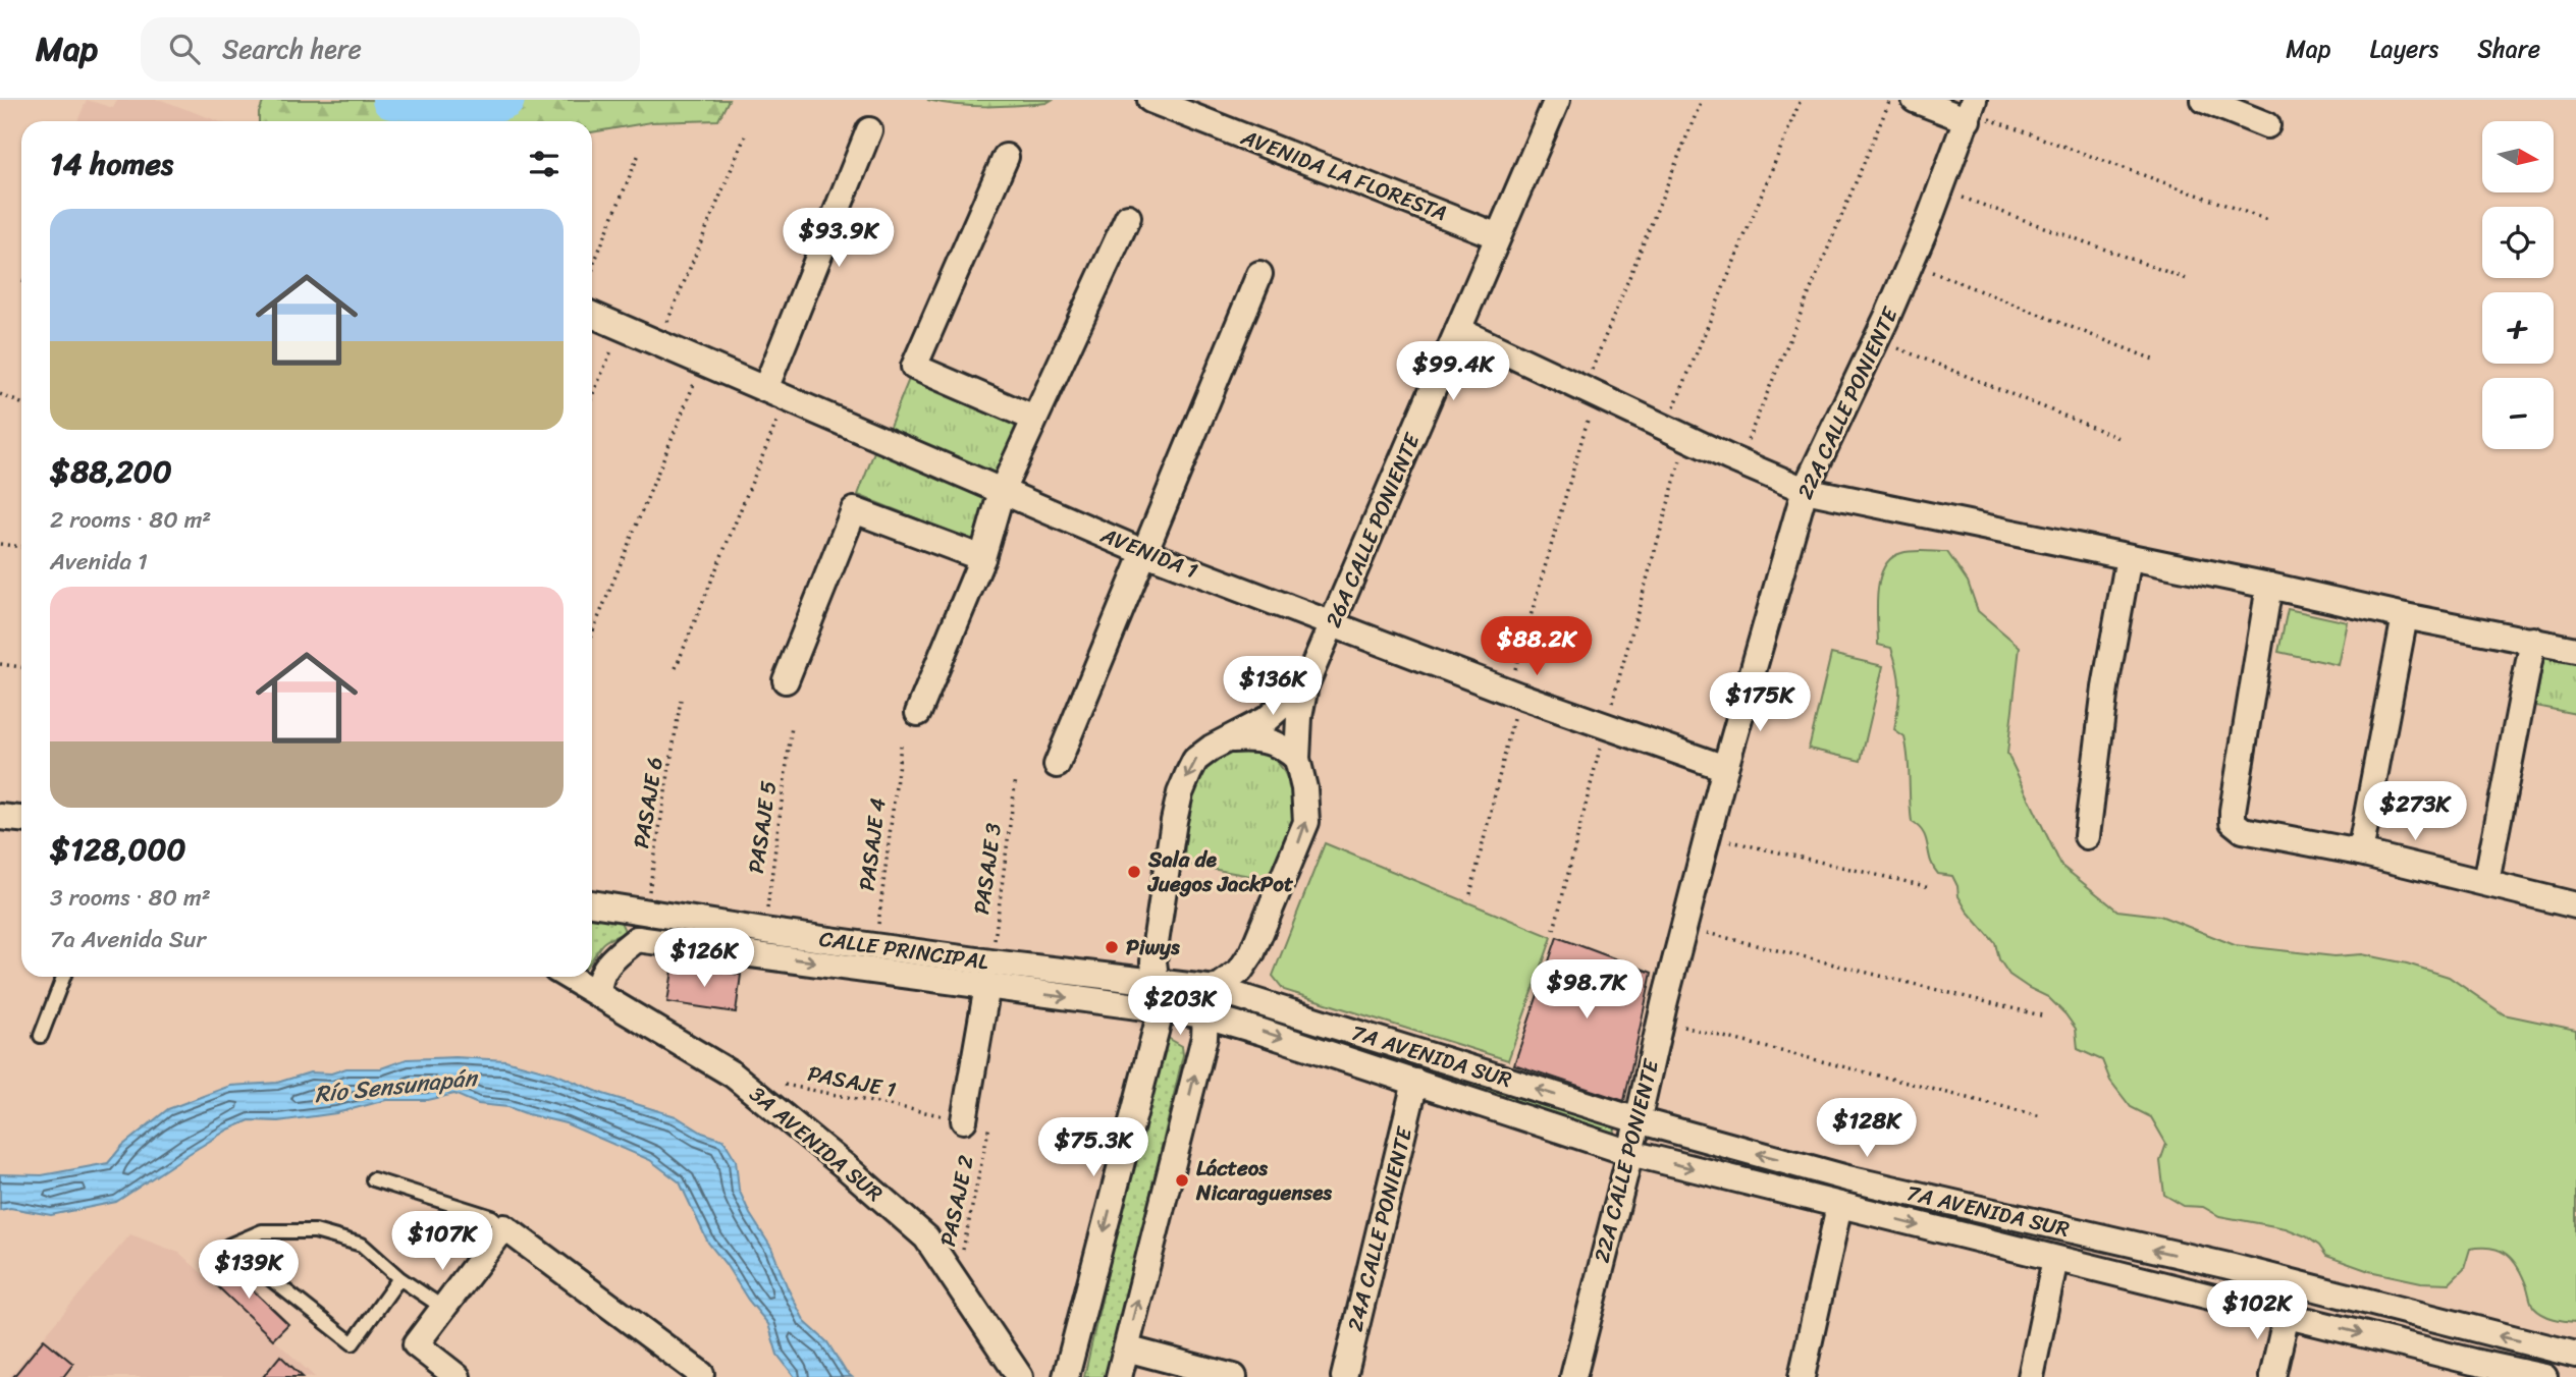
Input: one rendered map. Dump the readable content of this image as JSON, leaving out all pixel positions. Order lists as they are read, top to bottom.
{
  "streets": {
    "street": [
      "AVENIDA LA FLORESTA",
      "22A CALLE PONIENTE",
      "26A CALLE PONIENTE",
      "AVENIDA 1",
      "CALLE PRINCIPAL",
      "7A AVENIDA SUR",
      "3A AVENIDA SUR",
      "24A CALLE PONIENTE"
    ],
    "path": [
      "PASAJE 6",
      "PASAJE 5",
      "PASAJE 4",
      "PASAJE 3",
      "PASAJE 1",
      "PASAJE 2"
    ]
  },
  "crossings": [
    ["AVENIDA LA FLORESTA", "26A CALLE PONIENTE"],
    ["22A CALLE PONIENTE", "AVENIDA 1"],
    ["22A CALLE PONIENTE", "7A AVENIDA SUR"],
    ["26A CALLE PONIENTE", "AVENIDA 1"],
    ["26A CALLE PONIENTE", "CALLE PRINCIPAL"],
    ["26A CALLE PONIENTE", "7A AVENIDA SUR"],
    ["PASAJE 6", "CALLE PRINCIPAL"],
    ["PASAJE 5", "CALLE PRINCIPAL"],
    ["PASAJE 4", "CALLE PRINCIPAL"],
    ["PASAJE 3", "CALLE PRINCIPAL"],
    ["CALLE PRINCIPAL", "7A AVENIDA SUR"],
    ["7A AVENIDA SUR", "24A CALLE PONIENTE"],
    ["3A AVENIDA SUR", "PASAJE 2"]
  ],
  "water": ["Río Sensunapán"],
  "places": ["Sala de Juegos JackPot", "Piwys", "Lácteos Nicaraguenses"],
  "north": "right",
  "page": {
    "header": "Map",
    "search": "Search here",
    "nav": ["Map", "Layers", "Share"],
    "map_buttons": ["+", "−"],
    "heading": "14 homes",
    "list": [
      {
        "name": "$88,200",
        "note": "2 rooms · 80 m² · Avenida 1"
      },
      {
        "name": "$128,000",
        "note": "3 rooms · 80 m² · 7a Avenida Sur"
      }
    ],
    "price": [
      "$93.9K",
      "$99.4K",
      "$88.2K",
      "$136K",
      "$175K",
      "$273K",
      "$126K",
      "$98.7K",
      "$203K",
      "$128K",
      "$75.3K",
      "$107K",
      "$139K",
      "$102K"
    ]
  }
}
